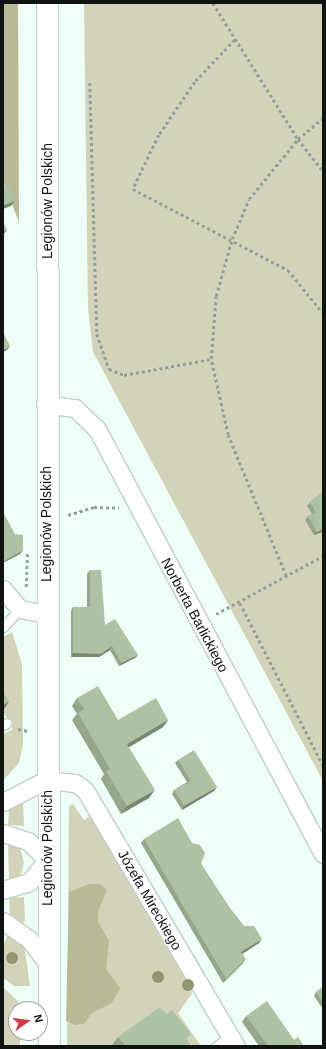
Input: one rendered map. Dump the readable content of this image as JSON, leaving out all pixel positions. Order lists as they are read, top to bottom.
{
  "streets": {
    "street": ["Legionów Polskich", "Norberta Barlickiego", "Józefa Mireckiego"]
  },
  "crossings": [
    ["Legionów Polskich", "Norberta Barlickiego"],
    ["Legionów Polskich", "Józefa Mireckiego"]
  ],
  "north": "right"
}
